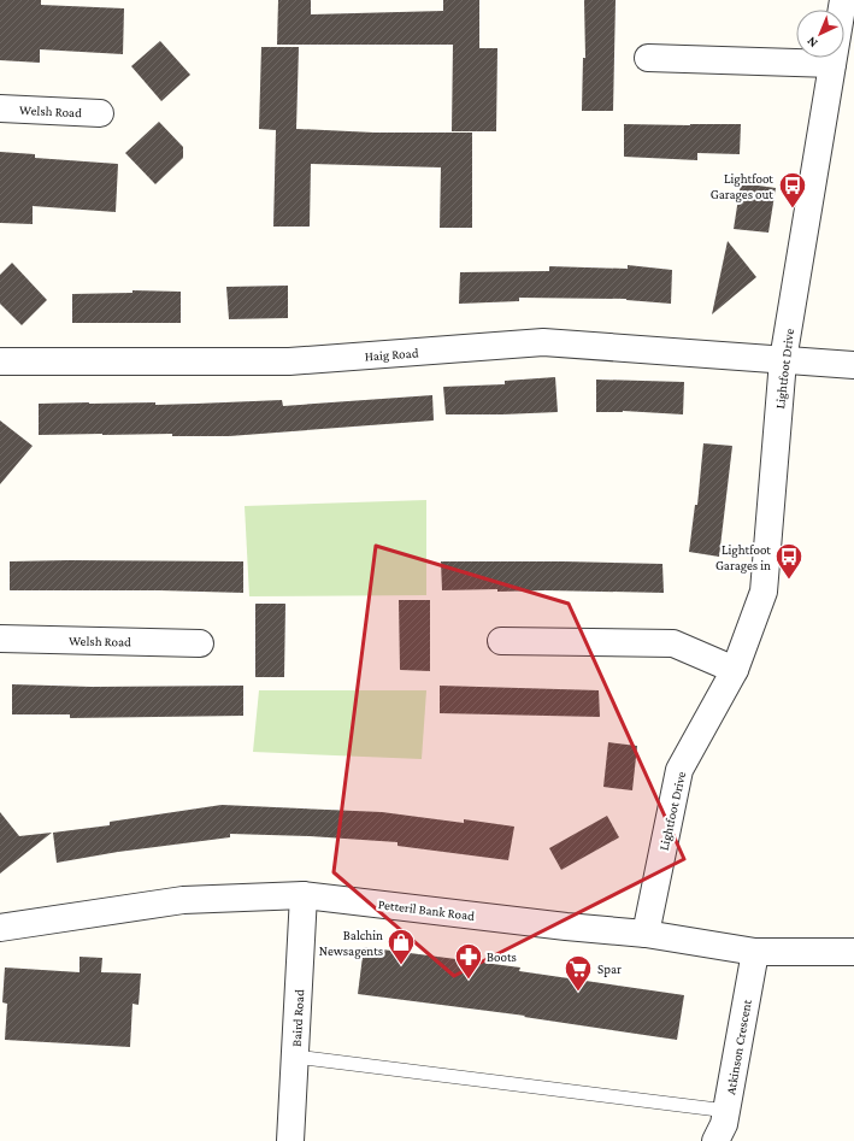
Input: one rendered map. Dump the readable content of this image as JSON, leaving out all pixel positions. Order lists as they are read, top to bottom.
{
  "streets": {
    "street": [
      "Welsh Road",
      "Haig Road",
      "Lightfoot Drive",
      "Petteril Bank Road",
      "Baird Road",
      "Atkinson Crescent"
    ]
  },
  "crossings": [
    ["Haig Road", "Lightfoot Drive"],
    ["Lightfoot Drive", "Petteril Bank Road"],
    ["Petteril Bank Road", "Baird Road"],
    ["Petteril Bank Road", "Atkinson Crescent"]
  ],
  "places": {
    "bus stop": ["Lightfoot Garages out", "Lightfoot Garages in"],
    "shop": ["Balchin Newsagents"],
    "pharmacy": ["Boots"],
    "supermarket": ["Spar"]
  },
  "north": "bottom left"
}
